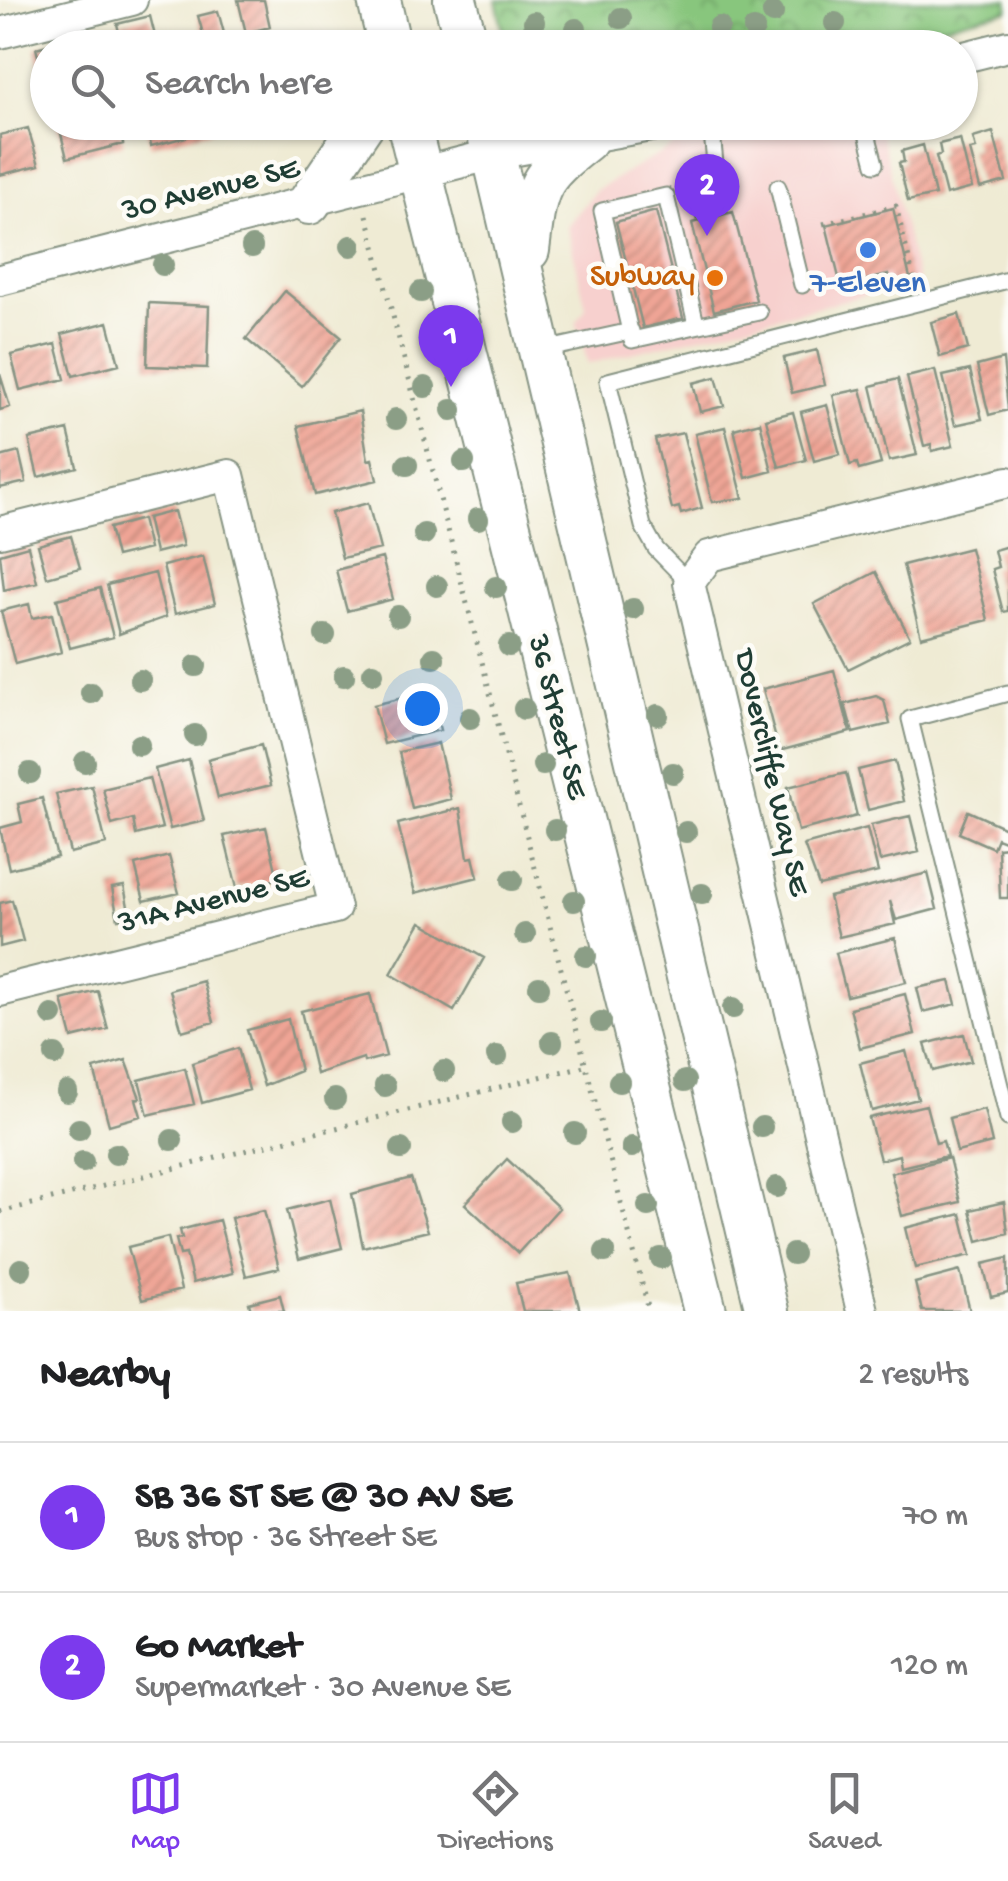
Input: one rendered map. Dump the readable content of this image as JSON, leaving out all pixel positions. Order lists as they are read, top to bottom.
{
  "streets": {
    "main road": ["36 Street SE"],
    "street": ["30 Avenue SE", "Dovercliffe Way SE", "31A Avenue SE"]
  },
  "crossings": [
    ["30 Avenue SE", "36 Street SE"]
  ],
  "places": ["7-Eleven", "Subway"],
  "page": {
    "search": "Search here",
    "pins": ["2", "1"],
    "heading": ["Nearby", "2 results"],
    "list": [
      {
        "mark": "1",
        "name": "SB 36 ST SE @ 30 AV SE",
        "note": "Bus stop · 36 Street SE",
        "value": "70 m"
      },
      {
        "mark": "2",
        "name": "Go Market",
        "note": "Supermarket · 30 Avenue SE",
        "value": "120 m"
      }
    ],
    "nav": ["Map", "Directions", "Saved"]
  }
}
